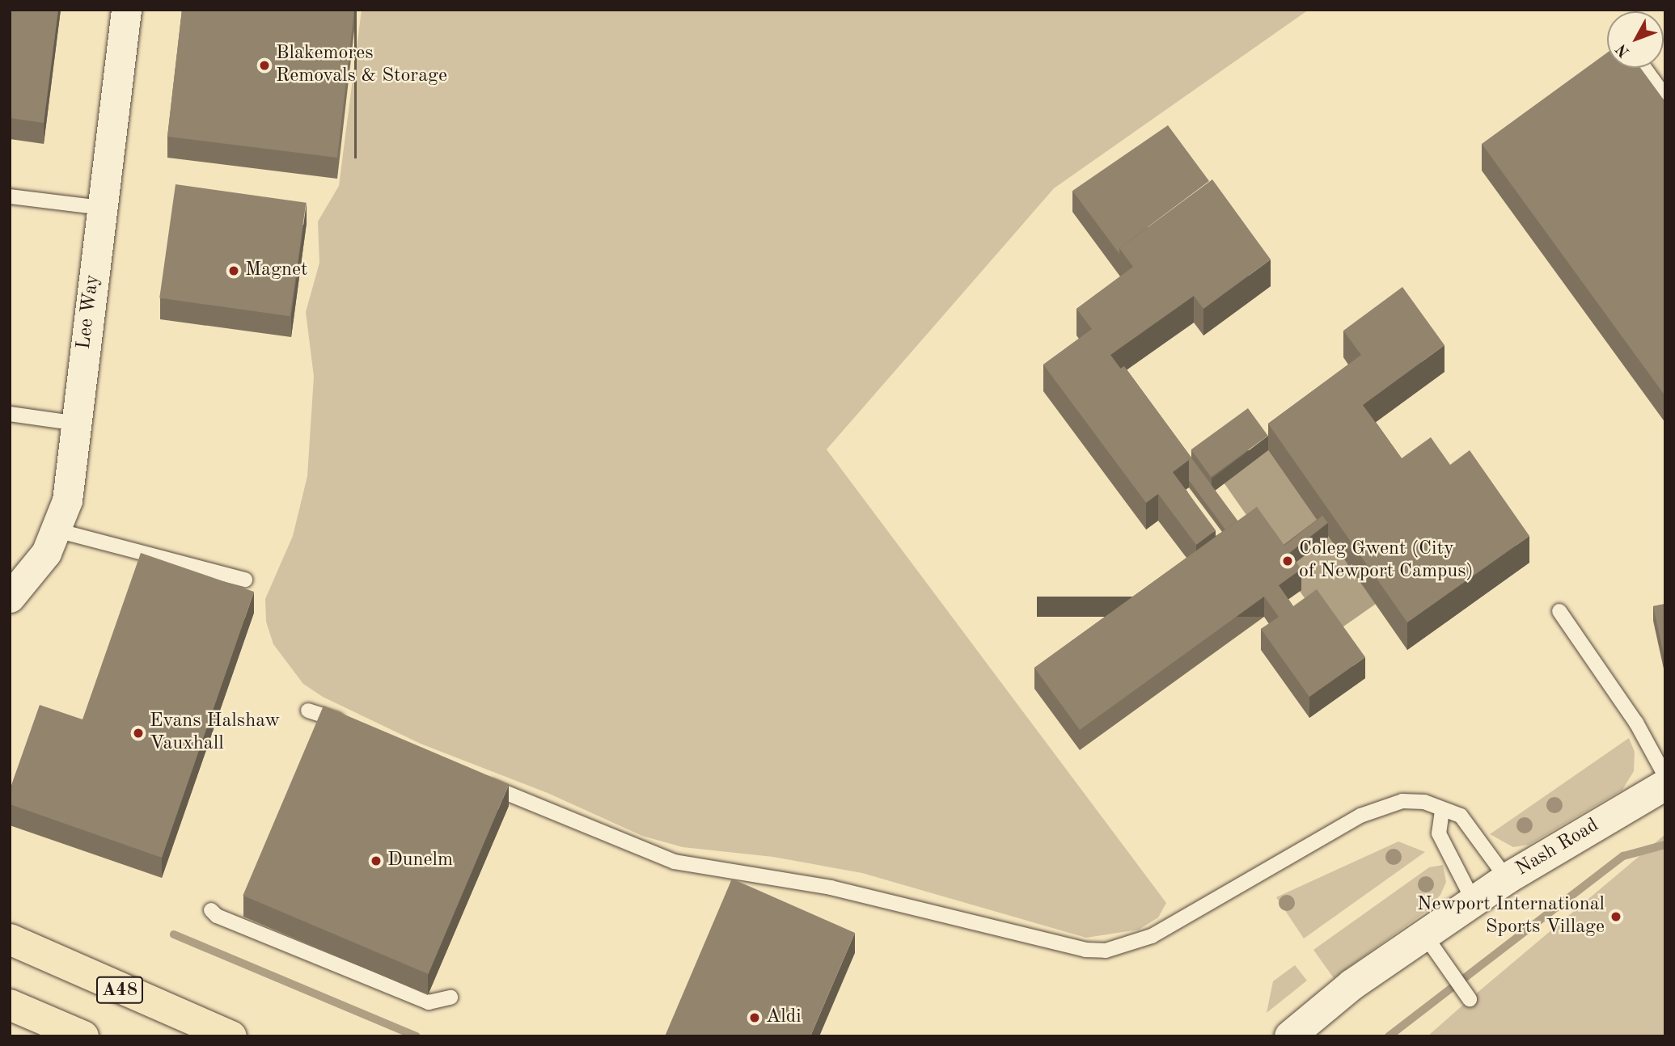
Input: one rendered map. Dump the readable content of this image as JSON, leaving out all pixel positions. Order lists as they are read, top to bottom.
{
  "streets": {
    "main road": ["A48"],
    "street": ["Lee Way", "Nash Road"]
  },
  "places": [
    "Blakemores Removals & Storage",
    "Magnet",
    "Coleg Gwent (City of Newport Campus)",
    "Evans Halshaw Vauxhall",
    "Dunelm",
    "Newport International Sports Village",
    "Aldi"
  ],
  "north": "bottom left"
}
